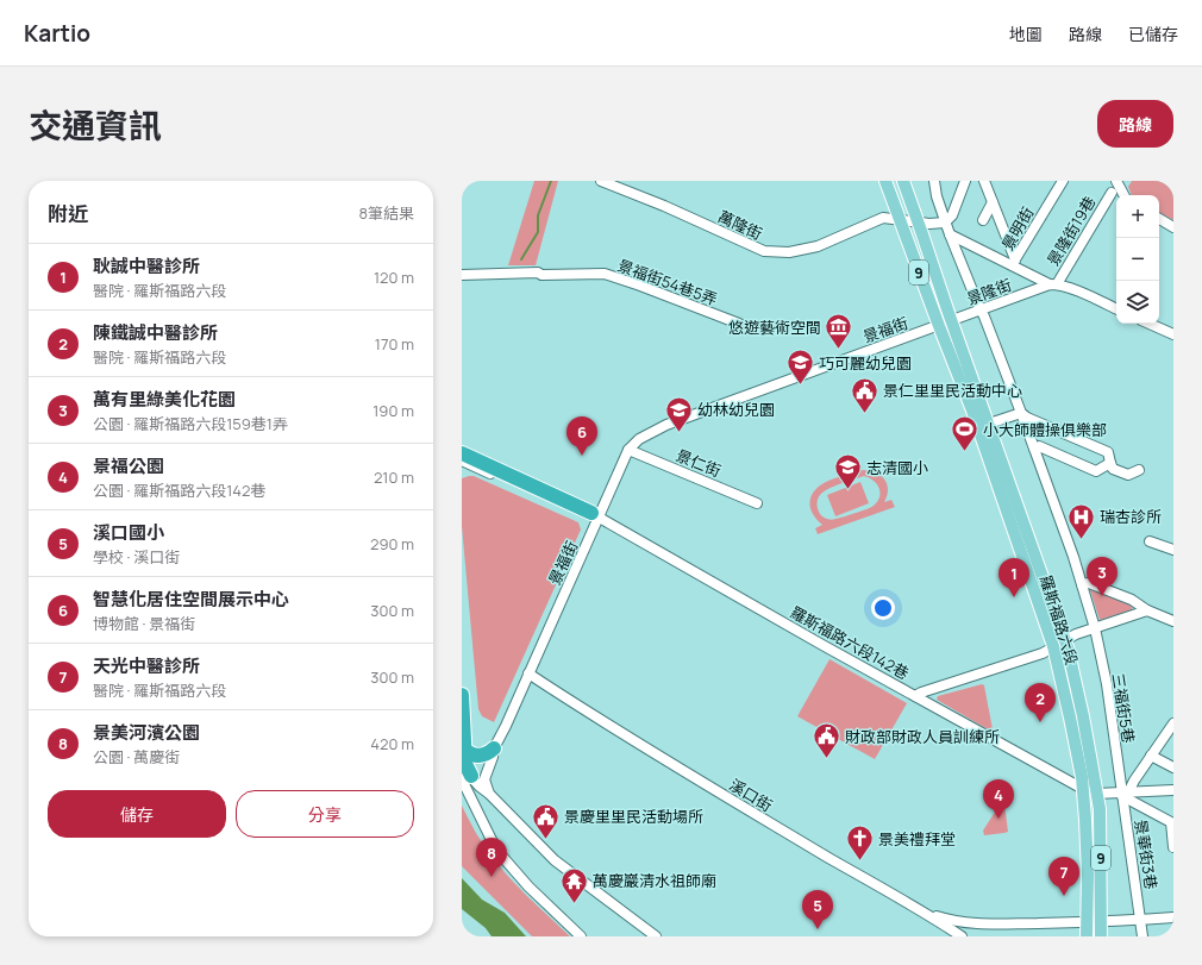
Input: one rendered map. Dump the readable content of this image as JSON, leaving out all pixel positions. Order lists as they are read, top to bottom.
{
  "streets": {
    "main road": ["9", "羅斯福路六段"],
    "street": [
      "萬隆街",
      "景明街",
      "景隆街19巷",
      "景福街54巷5弄",
      "景隆街",
      "景福街",
      "景仁街",
      "羅斯福路六段142巷",
      "三福街5巷",
      "溪口街",
      "景華街3巷"
    ]
  },
  "crossings": [
    ["萬隆街", "9"],
    ["萬隆街", "羅斯福路六段"],
    ["景明街", "景隆街"],
    ["景隆街19巷", "景隆街"],
    ["9", "羅斯福路六段"],
    ["景隆街", "景福街"],
    ["景隆街", "羅斯福路六段"],
    ["景隆街", "三福街5巷"],
    ["景福街", "景仁街"],
    ["景福街", "羅斯福路六段"],
    ["景福街", "羅斯福路六段142巷"],
    ["景福街", "溪口街"],
    ["羅斯福路六段", "羅斯福路六段142巷"],
    ["三福街5巷", "景華街3巷"]
  ],
  "places": {
    "museum": ["悠遊藝術空間"],
    "school or university": ["巧可麗幼兒園", "幼林幼兒園", "志清國小"],
    "public building": ["景仁里里民活動中心", "財政部財政人員訓練所", "景慶里里民活動場所"],
    "sports": ["小大師體操俱樂部"],
    "hospital": ["瑞杏診所"],
    "church": ["景美禮拜堂"],
    "temple": ["萬慶巖清水祖師廟"]
  },
  "page": {
    "header": "Kartio",
    "nav": ["地圖", "路線", "已儲存"],
    "title": "交通資訊",
    "buttons": [
      "路線",
      ["儲存", "分享"]
    ],
    "heading": ["附近", "8筆結果"],
    "map_buttons": ["+", "−"],
    "list": [
      {
        "mark": "1",
        "name": "耿誠中醫診所",
        "note": "醫院 · 羅斯福路六段",
        "value": "120 m"
      },
      {
        "mark": "2",
        "name": "陳鐵誠中醫診所",
        "note": "醫院 · 羅斯福路六段",
        "value": "170 m"
      },
      {
        "mark": "3",
        "name": "萬有里綠美化花園",
        "note": "公園 · 羅斯福路六段159巷1弄",
        "value": "190 m"
      },
      {
        "mark": "4",
        "name": "景福公園",
        "note": "公園 · 羅斯福路六段142巷",
        "value": "210 m"
      },
      {
        "mark": "5",
        "name": "溪口國小",
        "note": "學校 · 溪口街",
        "value": "290 m"
      },
      {
        "mark": "6",
        "name": "智慧化居住空間展示中心",
        "note": "博物館 · 景福街",
        "value": "300 m"
      },
      {
        "mark": "7",
        "name": "天光中醫診所",
        "note": "醫院 · 羅斯福路六段",
        "value": "300 m"
      },
      {
        "mark": "8",
        "name": "景美河濱公園",
        "note": "公園 · 萬慶街",
        "value": "420 m"
      }
    ],
    "pins": [
      "6",
      "3",
      "1",
      "2",
      "4",
      "8",
      "7",
      "5"
    ]
  }
}
